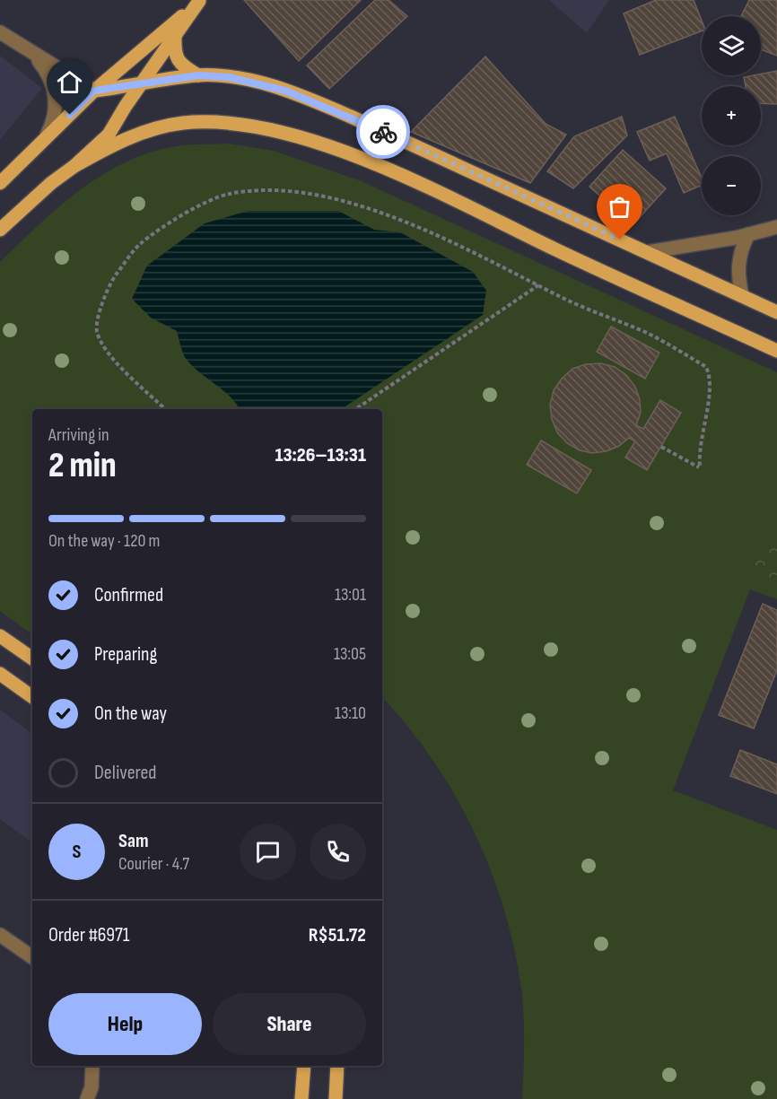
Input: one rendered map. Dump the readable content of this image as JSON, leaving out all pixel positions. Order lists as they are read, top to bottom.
{
  "page": {
    "map_buttons": ["+", "−"],
    "heading": ["2 min", "Arriving in", "13:26–13:31"],
    "panel": [
      "Sam",
      "Courier · 4.7",
      "Order #6971",
      "R$51.72"
    ],
    "bar": "On the way · 120 m",
    "list": [
      ["Confirmed", "13:01"],
      ["Preparing", "13:05"],
      ["On the way", "13:10"],
      "Delivered"
    ],
    "round": "S",
    "buttons": ["Help", "Share"]
  }
}
